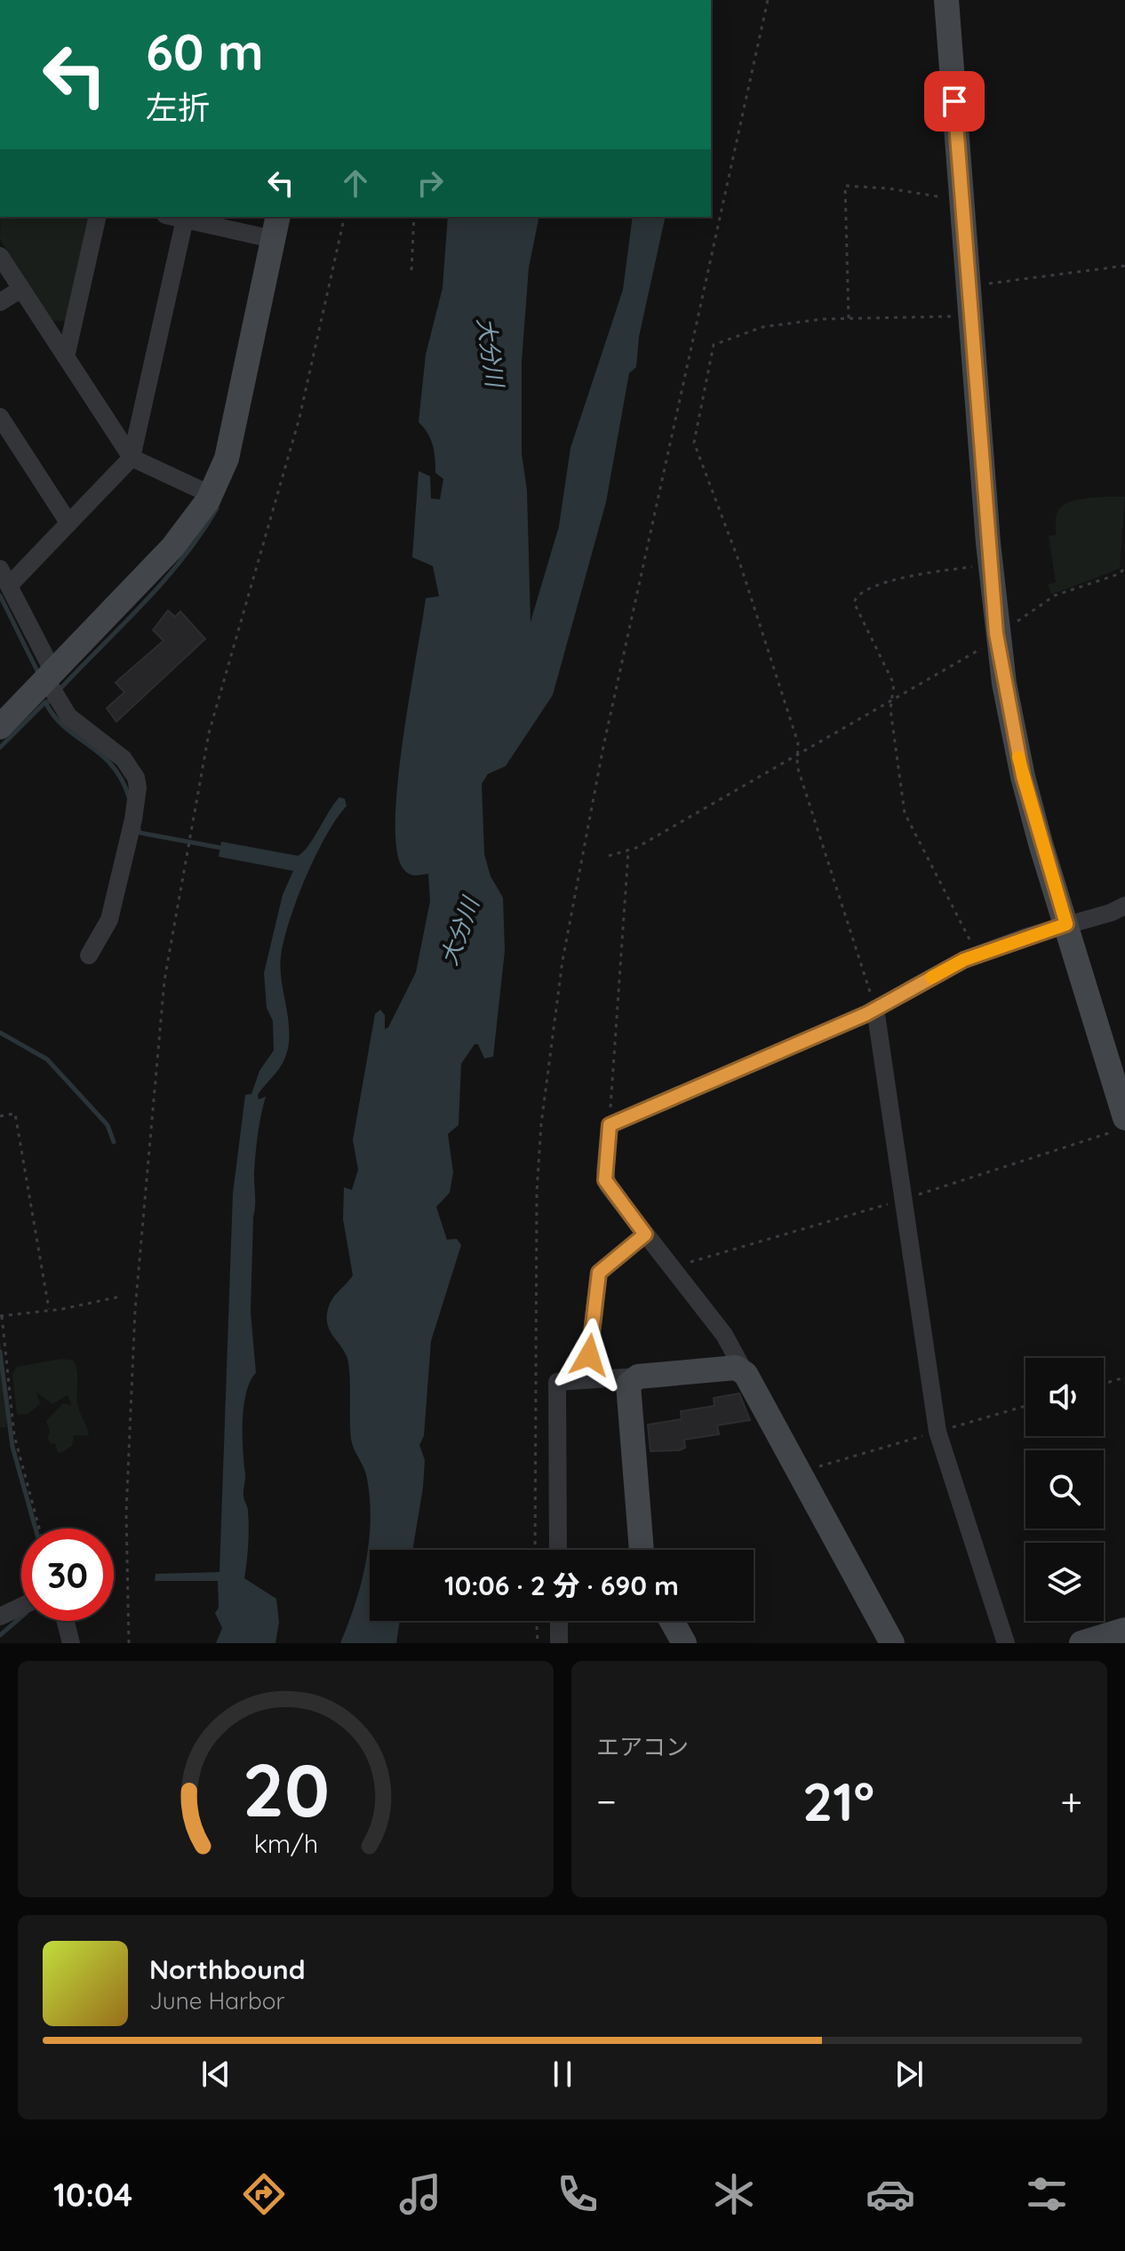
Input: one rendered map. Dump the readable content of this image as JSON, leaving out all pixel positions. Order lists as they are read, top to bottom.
{
  "water": ["大分川"],
  "page": {
    "turn": ["60 m", "左折"],
    "limit": "30",
    "trip": "10:06 · 2 分 · 690 m",
    "tile": "エアコン",
    "heat": ["−", "21°", "+"],
    "song": ["Northbound", "June Harbor"],
    "tabs": "10:04",
    "gauge": ["20", "km/h"]
  }
}
